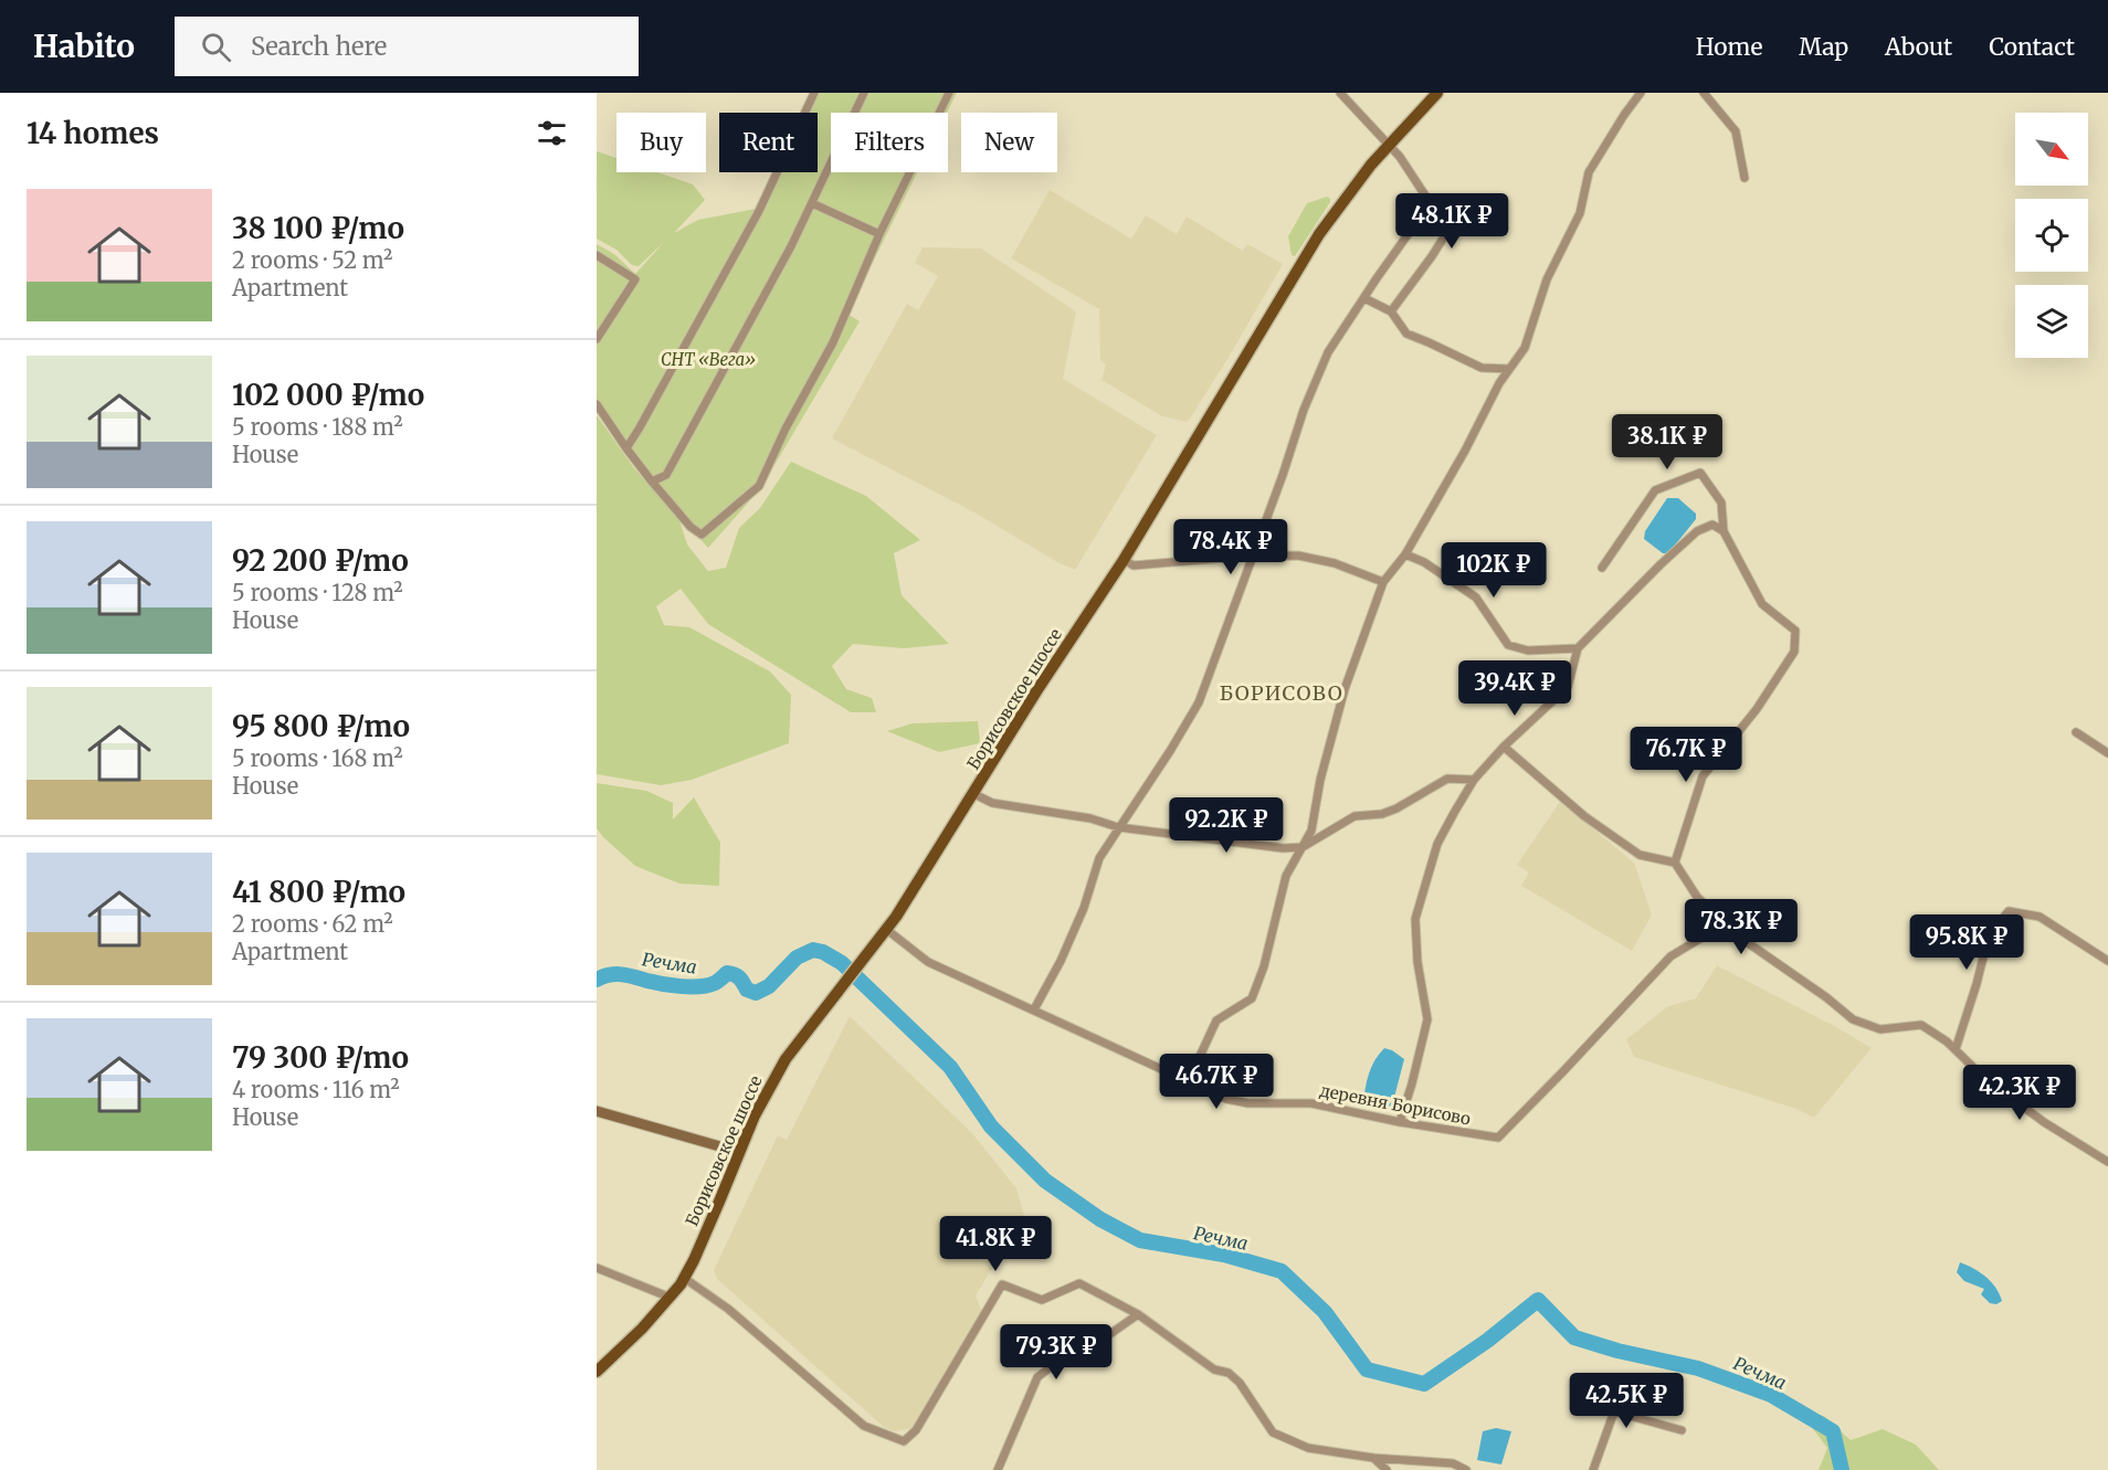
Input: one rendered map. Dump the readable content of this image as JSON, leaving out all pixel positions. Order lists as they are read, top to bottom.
{
  "streets": {
    "main road": ["Борисовское шоссе"],
    "street": ["деревня Борисово"]
  },
  "crossings": [
    ["Борисовское шоссе", "деревня Борисово"]
  ],
  "districts": ["БОРИСОВО"],
  "water": ["Речма"],
  "parks": ["СНТ «Вега»"],
  "north": "bottom right",
  "page": {
    "header": "Habito",
    "search": "Search here",
    "nav": [
      "Home",
      "Map",
      "About",
      "Contact"
    ],
    "heading": "14 homes",
    "chip": [
      "Buy",
      "Rent",
      "Filters",
      "New"
    ],
    "list": [
      {
        "name": "38 100 ₽/mo",
        "note": "2 rooms · 52 m² · Apartment"
      },
      {
        "name": "102 000 ₽/mo",
        "note": "5 rooms · 188 m² · House"
      },
      {
        "name": "92 200 ₽/mo",
        "note": "5 rooms · 128 m² · House"
      },
      {
        "name": "95 800 ₽/mo",
        "note": "5 rooms · 168 m² · House"
      },
      {
        "name": "41 800 ₽/mo",
        "note": "2 rooms · 62 m² · Apartment"
      },
      {
        "name": "79 300 ₽/mo",
        "note": "4 rooms · 116 m² · House"
      }
    ],
    "price": [
      "48.1K ₽",
      "38.1K ₽",
      "78.4K ₽",
      "102K ₽",
      "39.4K ₽",
      "76.7K ₽",
      "92.2K ₽",
      "78.3K ₽",
      "95.8K ₽",
      "46.7K ₽",
      "42.3K ₽",
      "41.8K ₽",
      "79.3K ₽",
      "42.5K ₽"
    ]
  }
}
